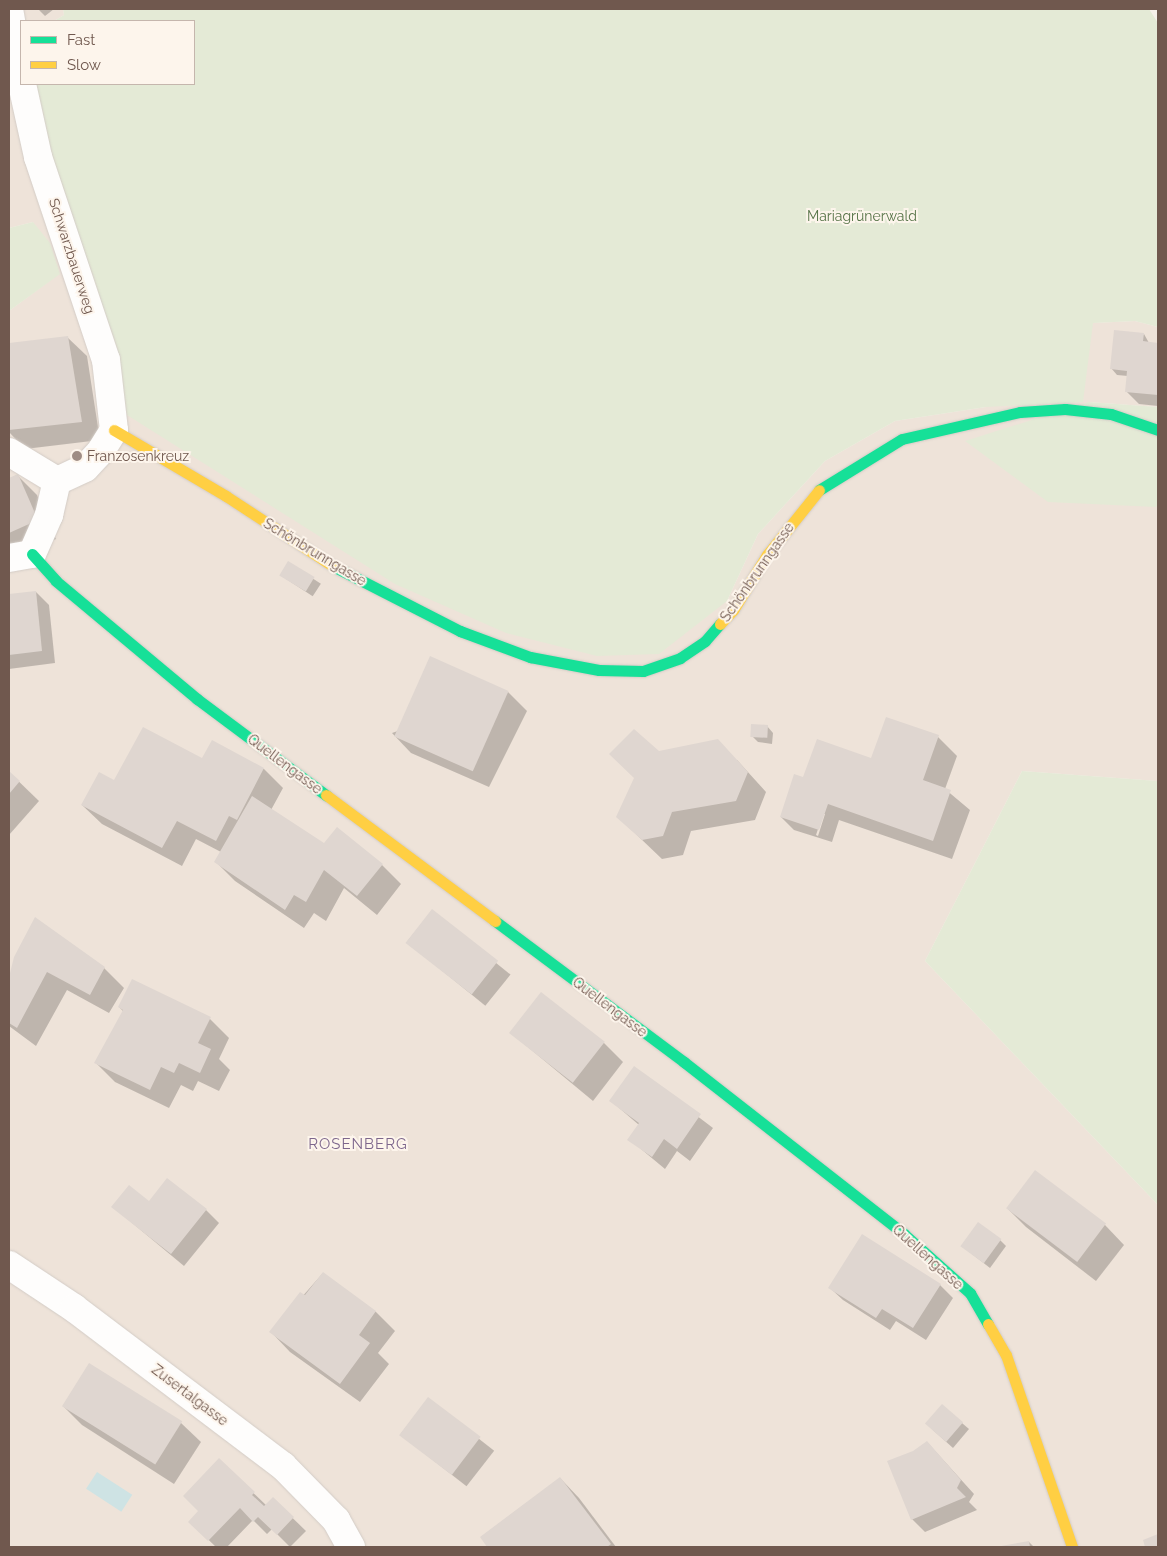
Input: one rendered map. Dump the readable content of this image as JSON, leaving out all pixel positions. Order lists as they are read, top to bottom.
{
  "streets": {
    "street": [
      "Schwarzbauerweg",
      "Schönbrunngasse",
      "Quellengasse",
      "Zusertalgasse"
    ]
  },
  "crossings": [
    ["Schwarzbauerweg", "Schönbrunngasse"]
  ],
  "districts": ["ROSENBERG"],
  "parks": ["Mariagrünerwald"],
  "places": ["Franzosenkreuz"],
  "legend": ["Fast", "Slow"]
}
